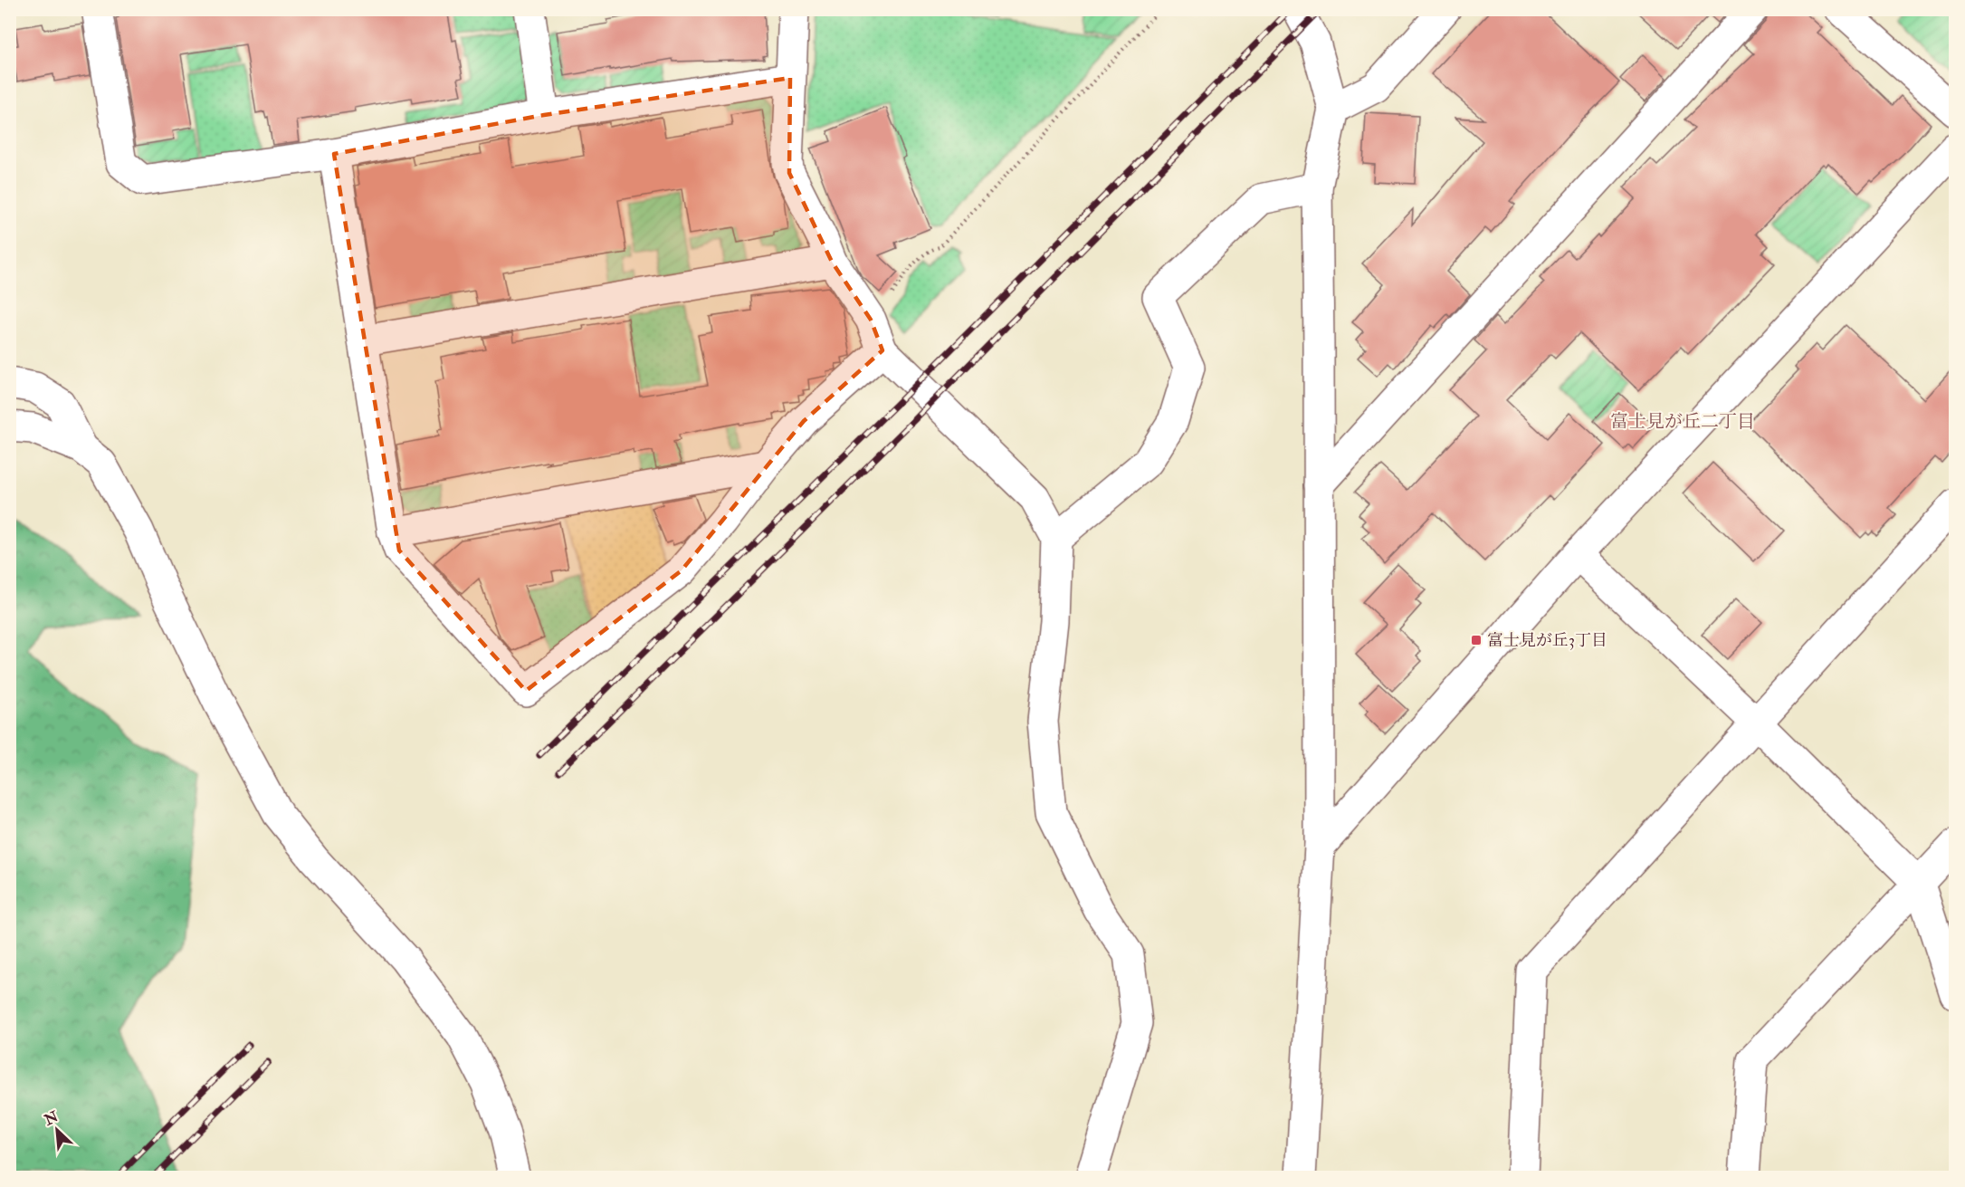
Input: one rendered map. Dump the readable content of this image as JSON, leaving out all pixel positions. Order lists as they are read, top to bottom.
{
  "districts": ["富士見が丘二丁目"],
  "places": {
    "transit": ["富士見が丘3丁目"]
  },
  "north": "top left"
}
